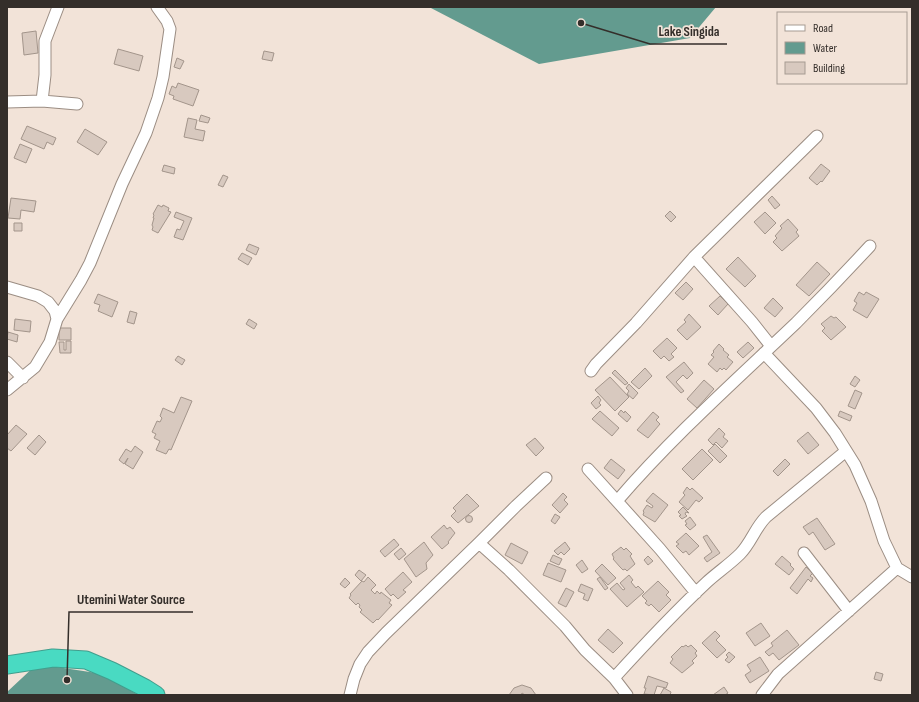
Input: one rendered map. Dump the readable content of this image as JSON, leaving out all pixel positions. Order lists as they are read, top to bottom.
{
  "places": ["Lake Singida", "Utemini Water Source"],
  "legend": ["Road", "Water", "Building"]
}
